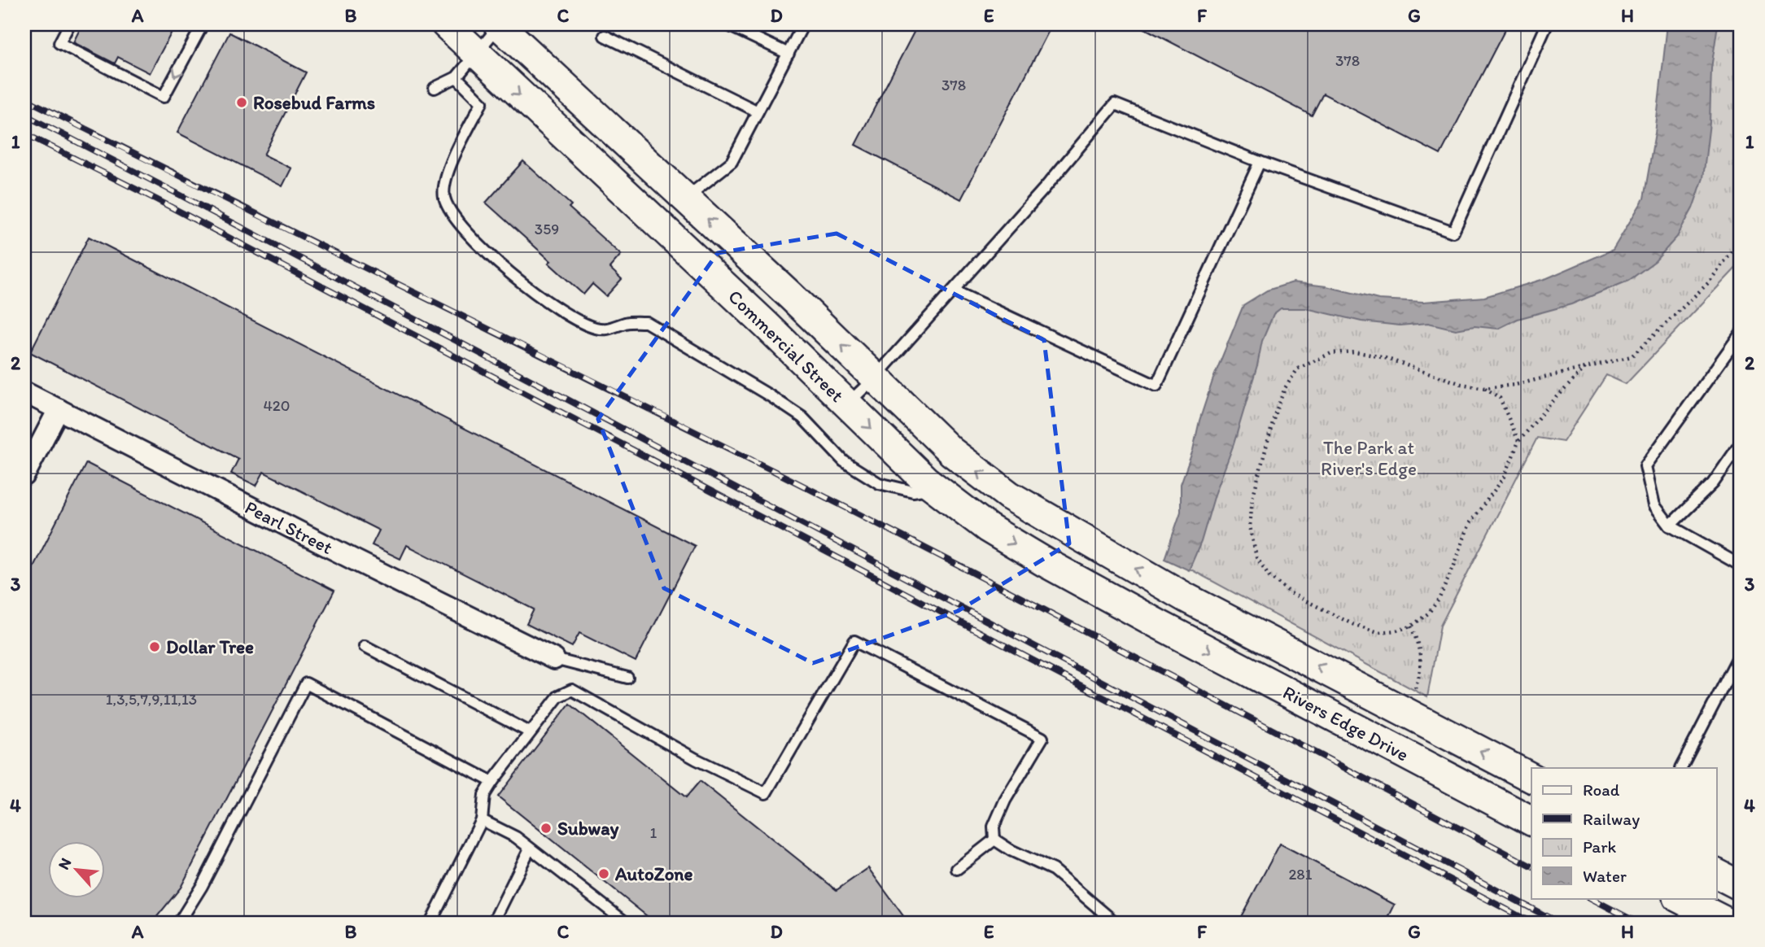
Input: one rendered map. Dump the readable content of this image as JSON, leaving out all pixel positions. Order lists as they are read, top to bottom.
{
  "streets": {
    "main road": ["Commercial Street", "Rivers Edge Drive"],
    "street": ["Pearl Street"]
  },
  "crossings": [
    ["Commercial Street", "Rivers Edge Drive"]
  ],
  "parks": ["The Park at River's Edge"],
  "places": [
    "Rosebud Farms",
    "Dollar Tree",
    "Subway",
    "AutoZone"
  ],
  "house_numbers": [
    "378",
    "378",
    "359",
    "420",
    "1,3,5,7,9,11,13",
    "1",
    "281"
  ],
  "legend": [
    "Road",
    "Railway",
    "Park",
    "Water"
  ],
  "north": "top left",
  "grid": {
    "columns": [
      "A",
      "B",
      "C",
      "D",
      "E",
      "F",
      "G",
      "H"
    ],
    "rows": [
      "1",
      "2",
      "3",
      "4"
    ]
  }
}
